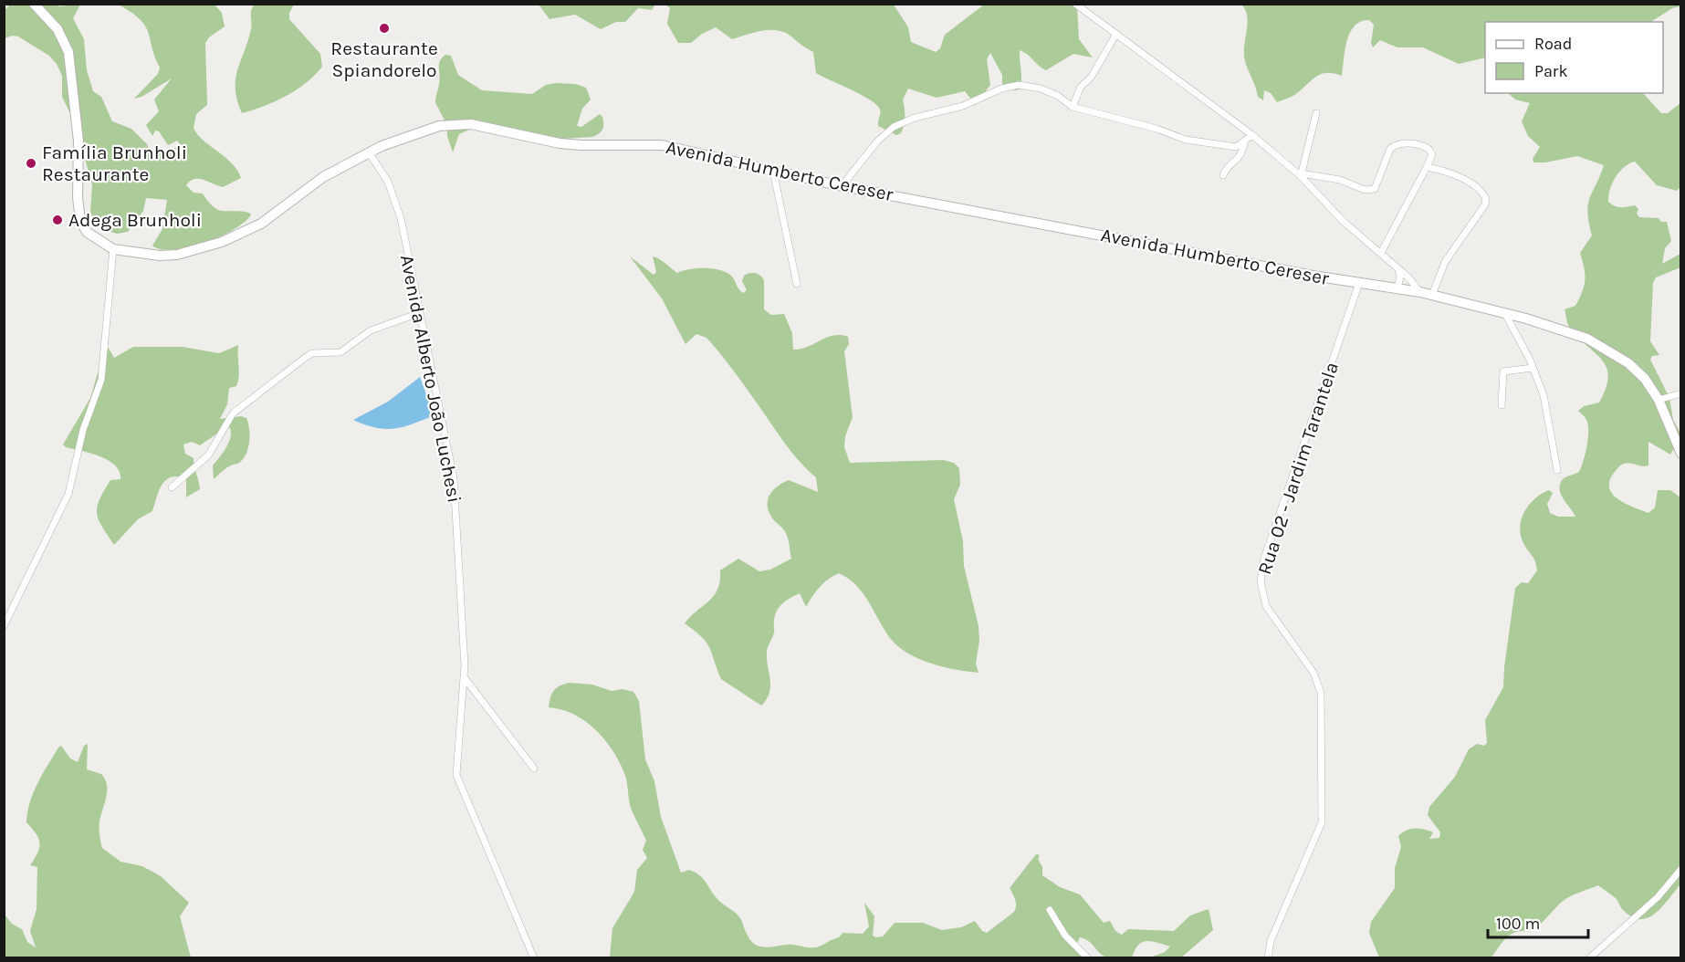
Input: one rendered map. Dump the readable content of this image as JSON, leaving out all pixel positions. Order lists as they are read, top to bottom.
{
  "streets": {
    "main road": ["Avenida Humberto Cereser"],
    "street": ["Avenida Alberto João Luchesi", "Rua 02 - Jardim Tarantela"]
  },
  "crossings": [
    ["Avenida Humberto Cereser", "Avenida Alberto João Luchesi"],
    ["Avenida Humberto Cereser", "Rua 02 - Jardim Tarantela"]
  ],
  "places": ["Restaurante Spiandorelo", "Família Brunholi Restaurante", "Adega Brunholi"],
  "legend": ["Road", "Park"],
  "scale_bar": "100 m"
}
